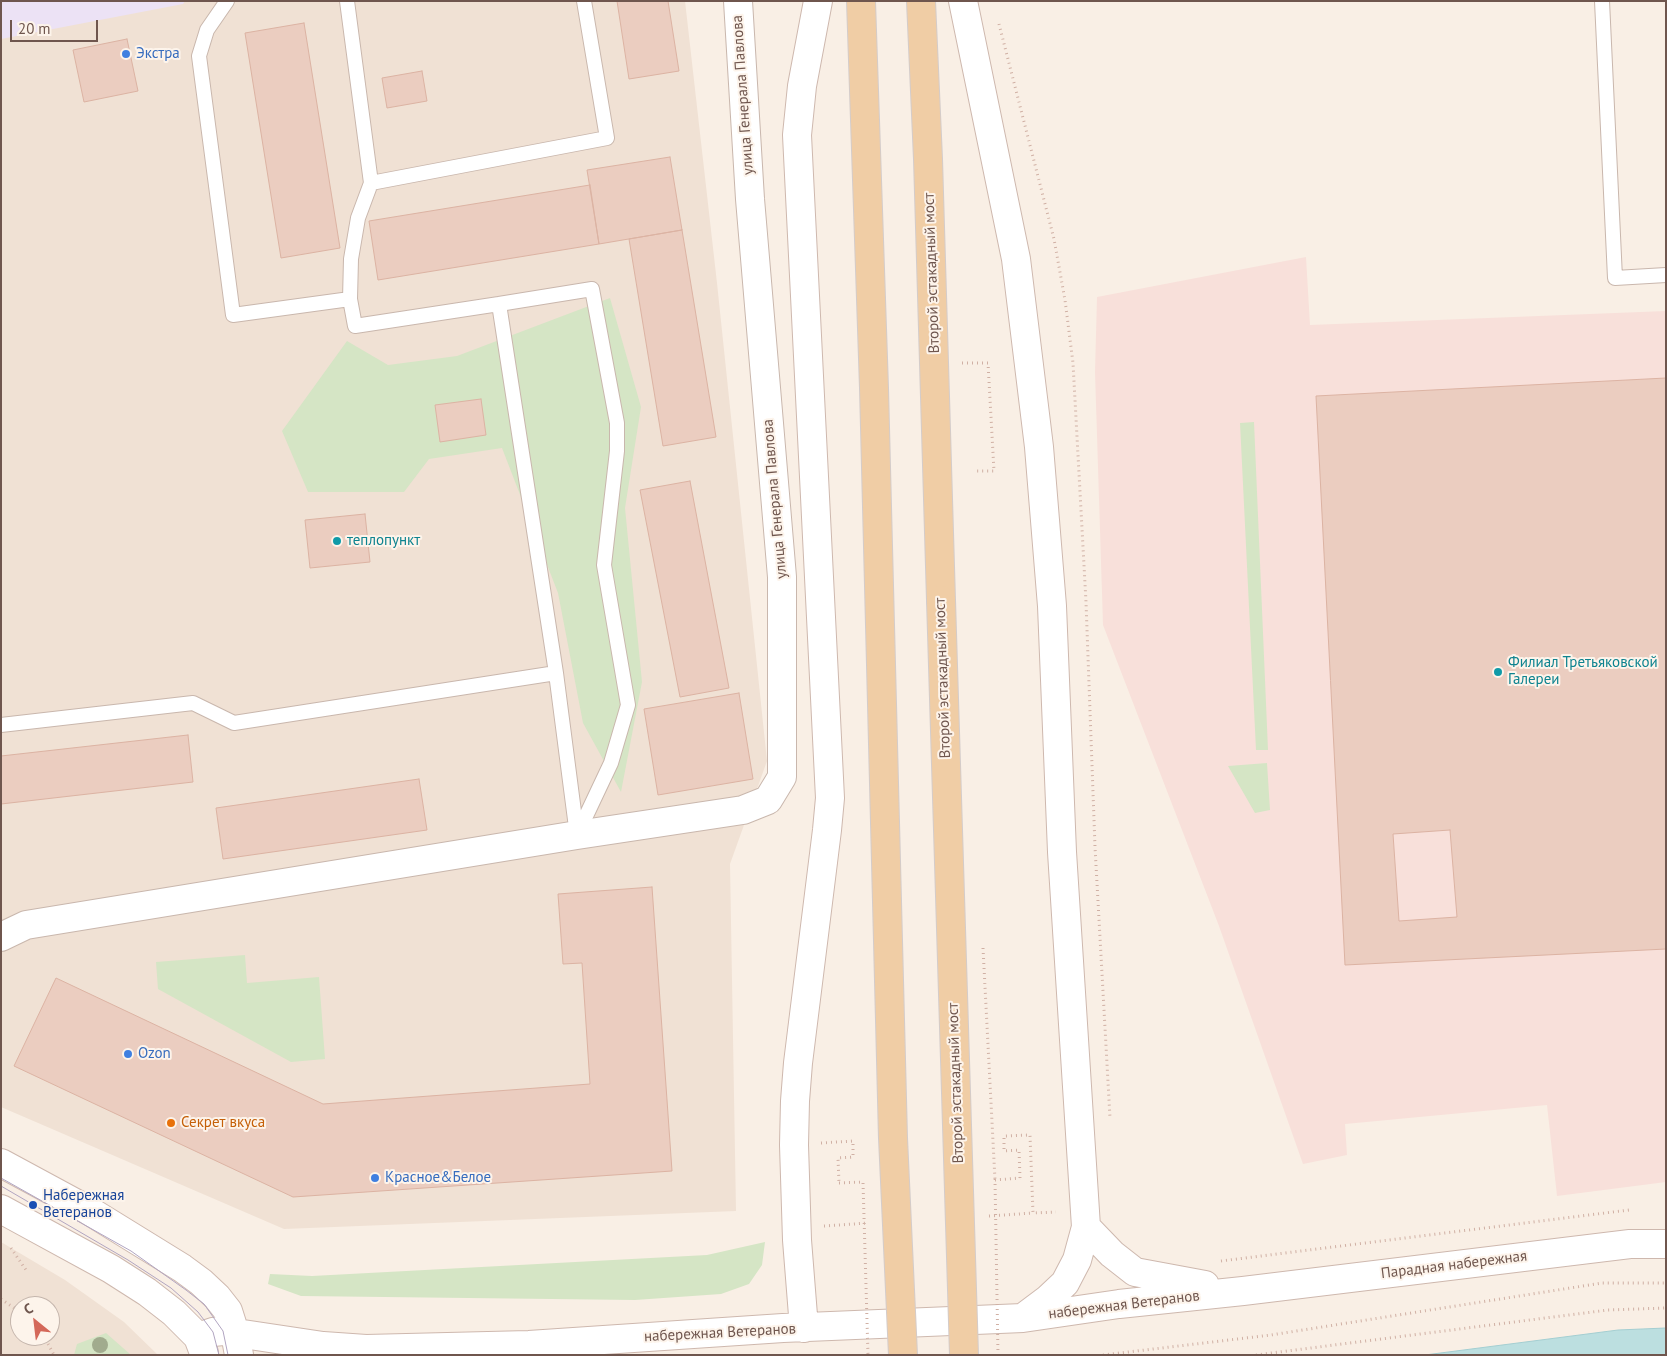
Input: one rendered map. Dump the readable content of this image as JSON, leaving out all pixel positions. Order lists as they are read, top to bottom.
{
  "streets": {
    "main road": [
      "улица Генерала Павлова",
      "Второй эстакадный мост",
      "Парадная набережная",
      "набережная Ветеранов"
    ]
  },
  "crossings": [
    ["Парадная набережная", "набережная Ветеранов"]
  ],
  "places": [
    "Экстра",
    "теплопункт",
    "Филиал Третьяковской Галереи",
    "Ozon",
    "Секрет вкуса",
    "Красное&Белое",
    "Набережная Ветеранов"
  ],
  "scale_bar": "20 m",
  "north": "top left"
}
